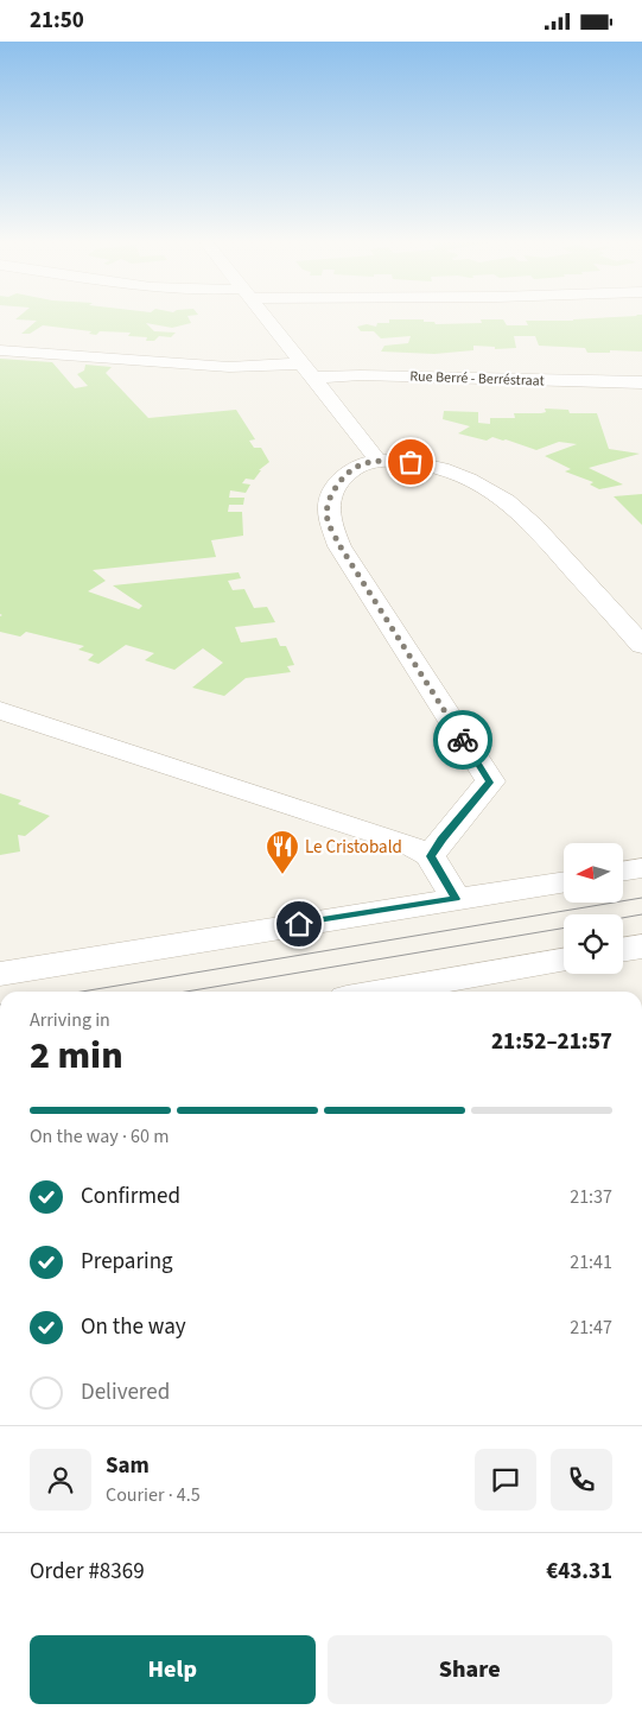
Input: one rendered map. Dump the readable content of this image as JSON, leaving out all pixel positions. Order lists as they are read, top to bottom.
{
  "streets": {
    "street": ["Rue Berré - Berréstraat"]
  },
  "places": {
    "restaurant": ["Le Cristobald"]
  },
  "north": "left",
  "page": {
    "status": "21:50",
    "heading": ["2 min", "Arriving in", "21:52–21:57"],
    "panel": [
      "Sam",
      "Courier · 4.5",
      "Order #8369",
      "€43.31"
    ],
    "bar": "On the way · 60 m",
    "list": [
      ["Confirmed", "21:37"],
      ["Preparing", "21:41"],
      ["On the way", "21:47"],
      "Delivered"
    ],
    "buttons": ["Help", "Share"]
  }
}
